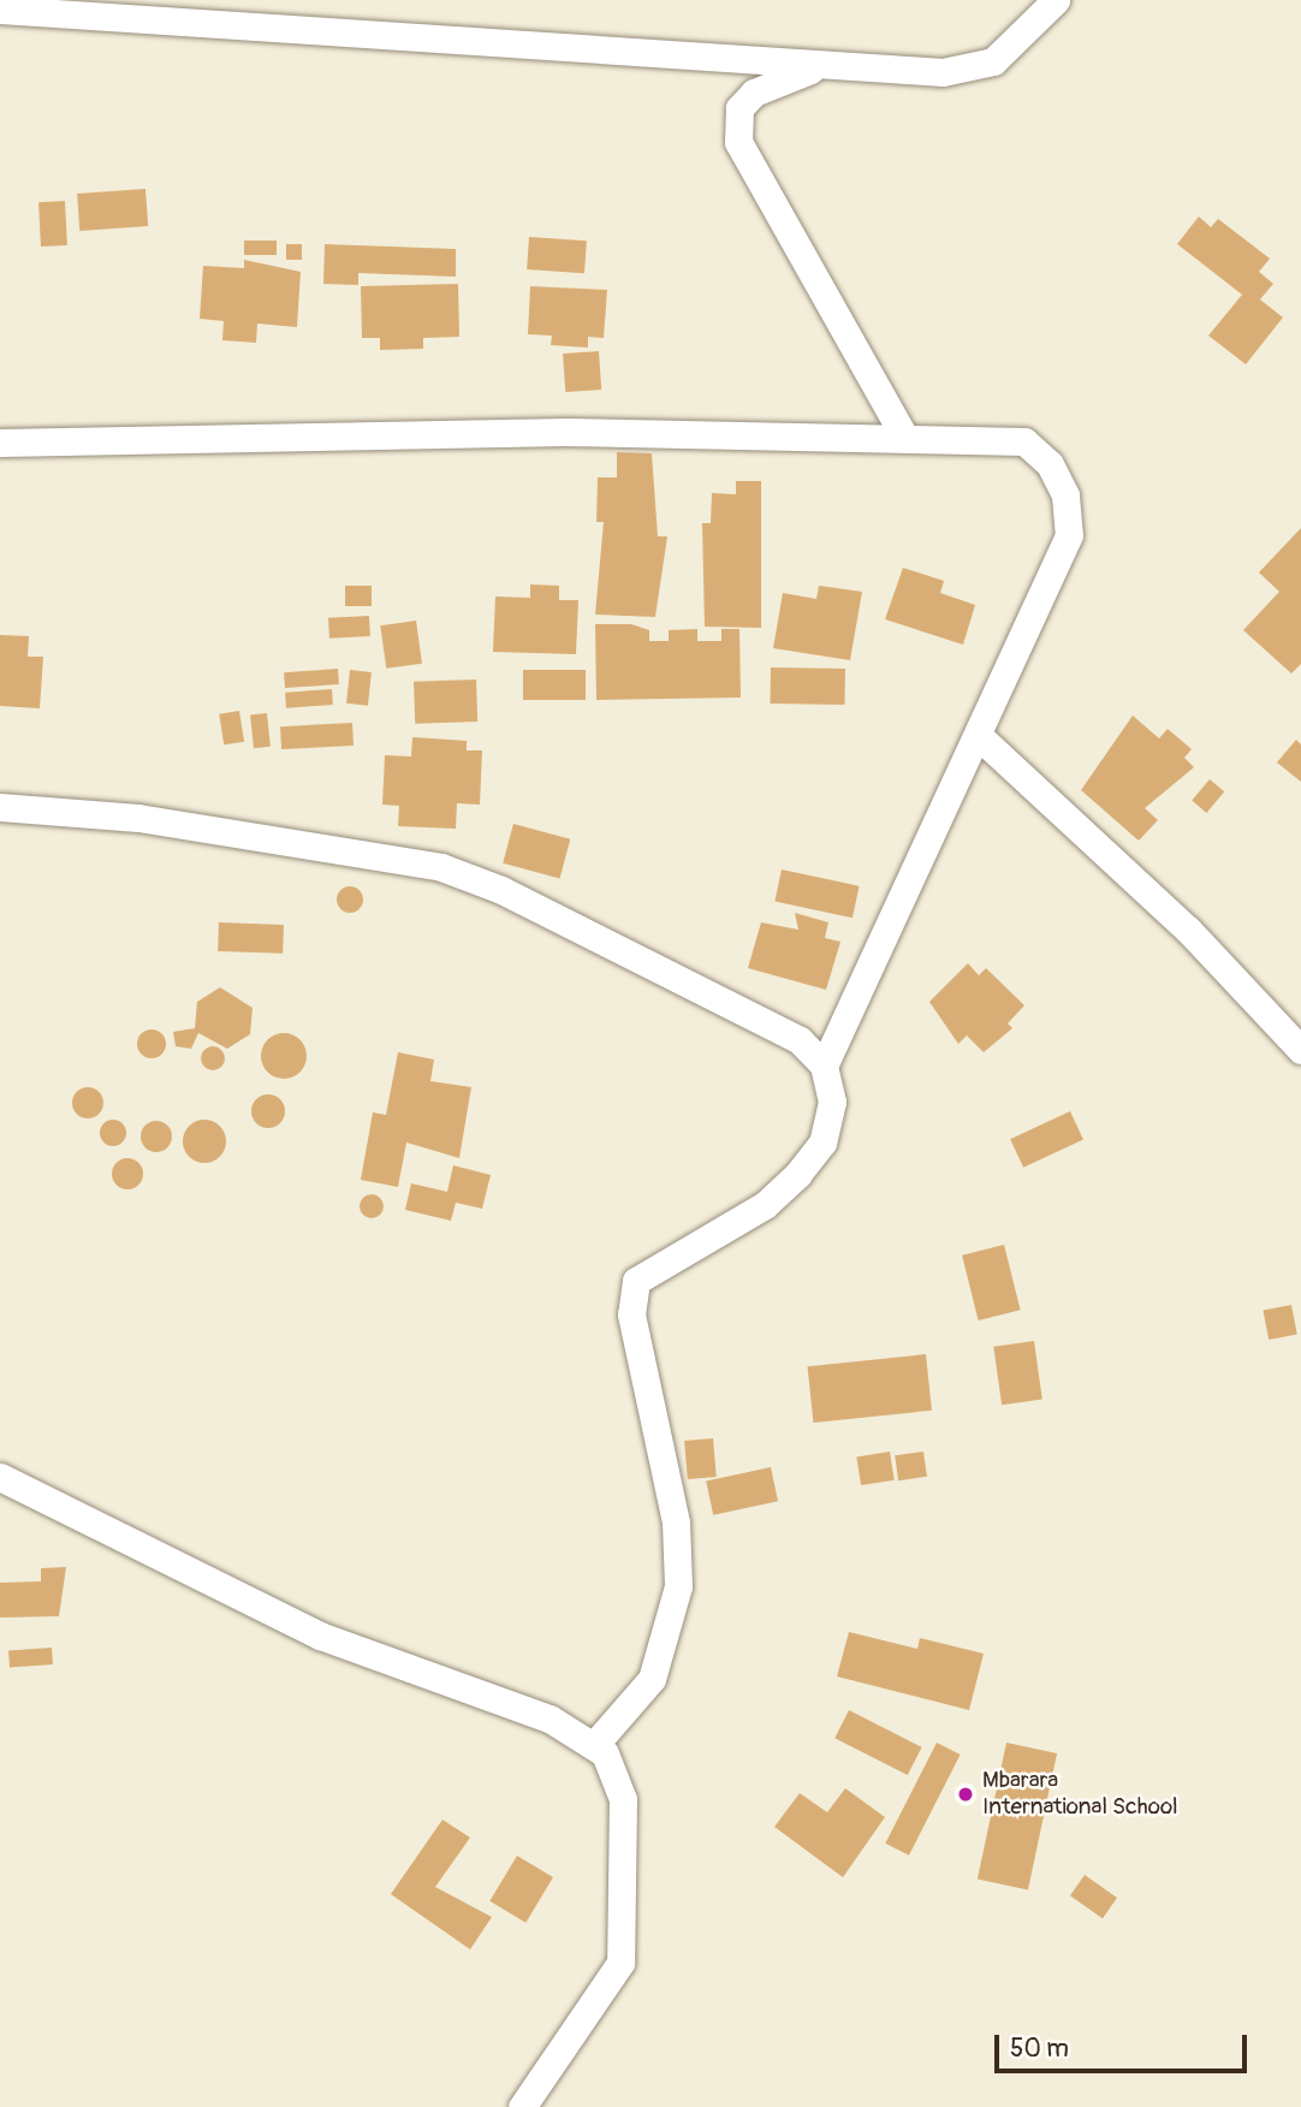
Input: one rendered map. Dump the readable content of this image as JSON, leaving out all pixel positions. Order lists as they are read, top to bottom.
{
  "places": ["Mbarara International School"],
  "scale_bar": "50 m"
}
